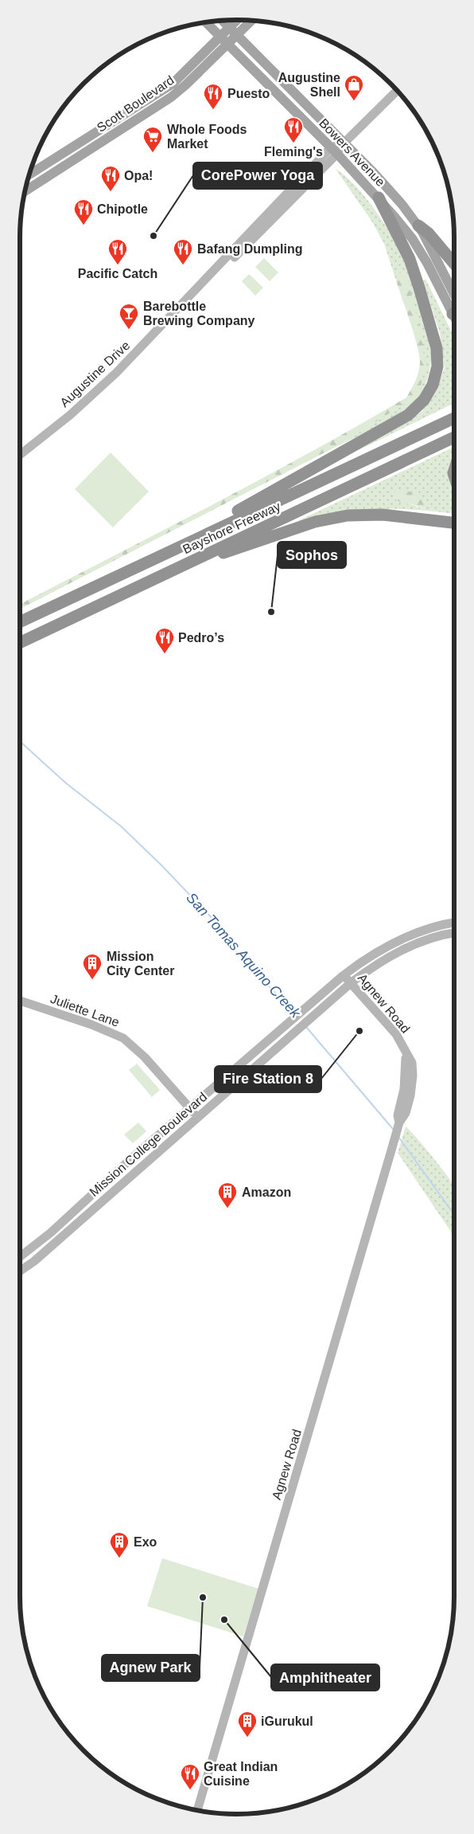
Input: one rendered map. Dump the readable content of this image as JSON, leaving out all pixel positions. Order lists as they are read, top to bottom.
{
  "streets": {
    "highway": ["Bayshore Freeway"],
    "main road": ["Scott Boulevard", "Bowers Avenue"],
    "street": [
      "Augustine Drive",
      "Agnew Road",
      "Juliette Lane",
      "Mission College Boulevard"
    ]
  },
  "crossings": [
    ["Scott Boulevard", "Bowers Avenue"],
    ["Bowers Avenue", "Augustine Drive"],
    ["Agnew Road", "Mission College Boulevard"],
    ["Juliette Lane", "Mission College Boulevard"]
  ],
  "water": ["San Tomas Aquino Creek"],
  "places": {
    "shop": ["Augustine Shell"],
    "restaurant": [
      "Puesto",
      "Fleming's",
      "Opa!",
      "Chipotle",
      "Pacific Catch",
      "Bafang Dumpling",
      "Pedro’s",
      "Great Indian Cuisine"
    ],
    "supermarket": ["Whole Foods Market"],
    "other": [
      "CorePower Yoga",
      "Sophos",
      "Fire Station 8",
      "Agnew Park",
      "Amphitheater"
    ],
    "bar": ["Barebottle Brewing Company"],
    "building": [
      "Mission City Center",
      "Amazon",
      "Exo",
      "iGurukul"
    ]
  }
}
